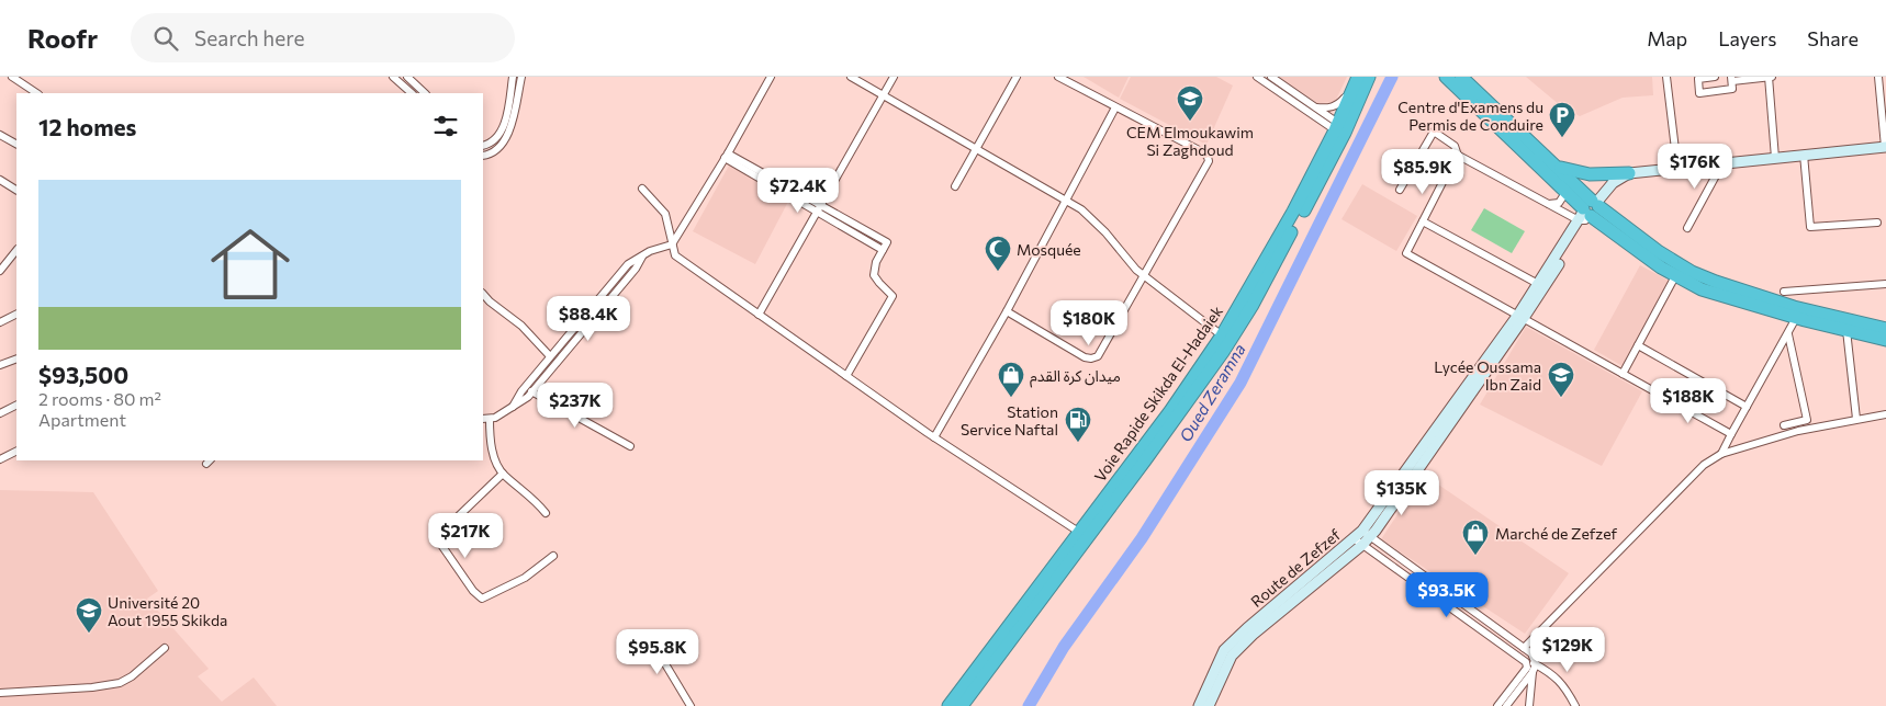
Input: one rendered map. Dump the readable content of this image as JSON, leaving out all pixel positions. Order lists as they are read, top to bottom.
{
  "streets": {
    "highway": ["Voie Rapide Skikda El-Hadaiek"],
    "main road": ["Route de Zefzef"]
  },
  "water": ["Oued Zeramna"],
  "places": {
    "school or university": ["CEM Elmoukawim Si Zaghdoud", "Lycée Oussama Ibn Zaid", "Université 20 Aout 1955 Skikda"],
    "parking": ["Centre d'Examens du Permis de Conduire"],
    "mosque": ["Mosquée"],
    "shop": ["ميدان كرة القدم", "Marché de Zefzef"],
    "fuel station": ["Station Service Naftal"]
  },
  "page": {
    "header": "Roofr",
    "search": "Search here",
    "nav": ["Map", "Layers", "Share"],
    "heading": "12 homes",
    "price": [
      "$176K",
      "$85.9K",
      "$72.4K",
      "$88.4K",
      "$180K",
      "$188K",
      "$237K",
      "$135K",
      "$217K",
      "$93.5K",
      "$129K",
      "$95.8K"
    ],
    "list": [
      {
        "name": "$93,500",
        "note": "2 rooms · 80 m² · Apartment"
      }
    ]
  }
}
